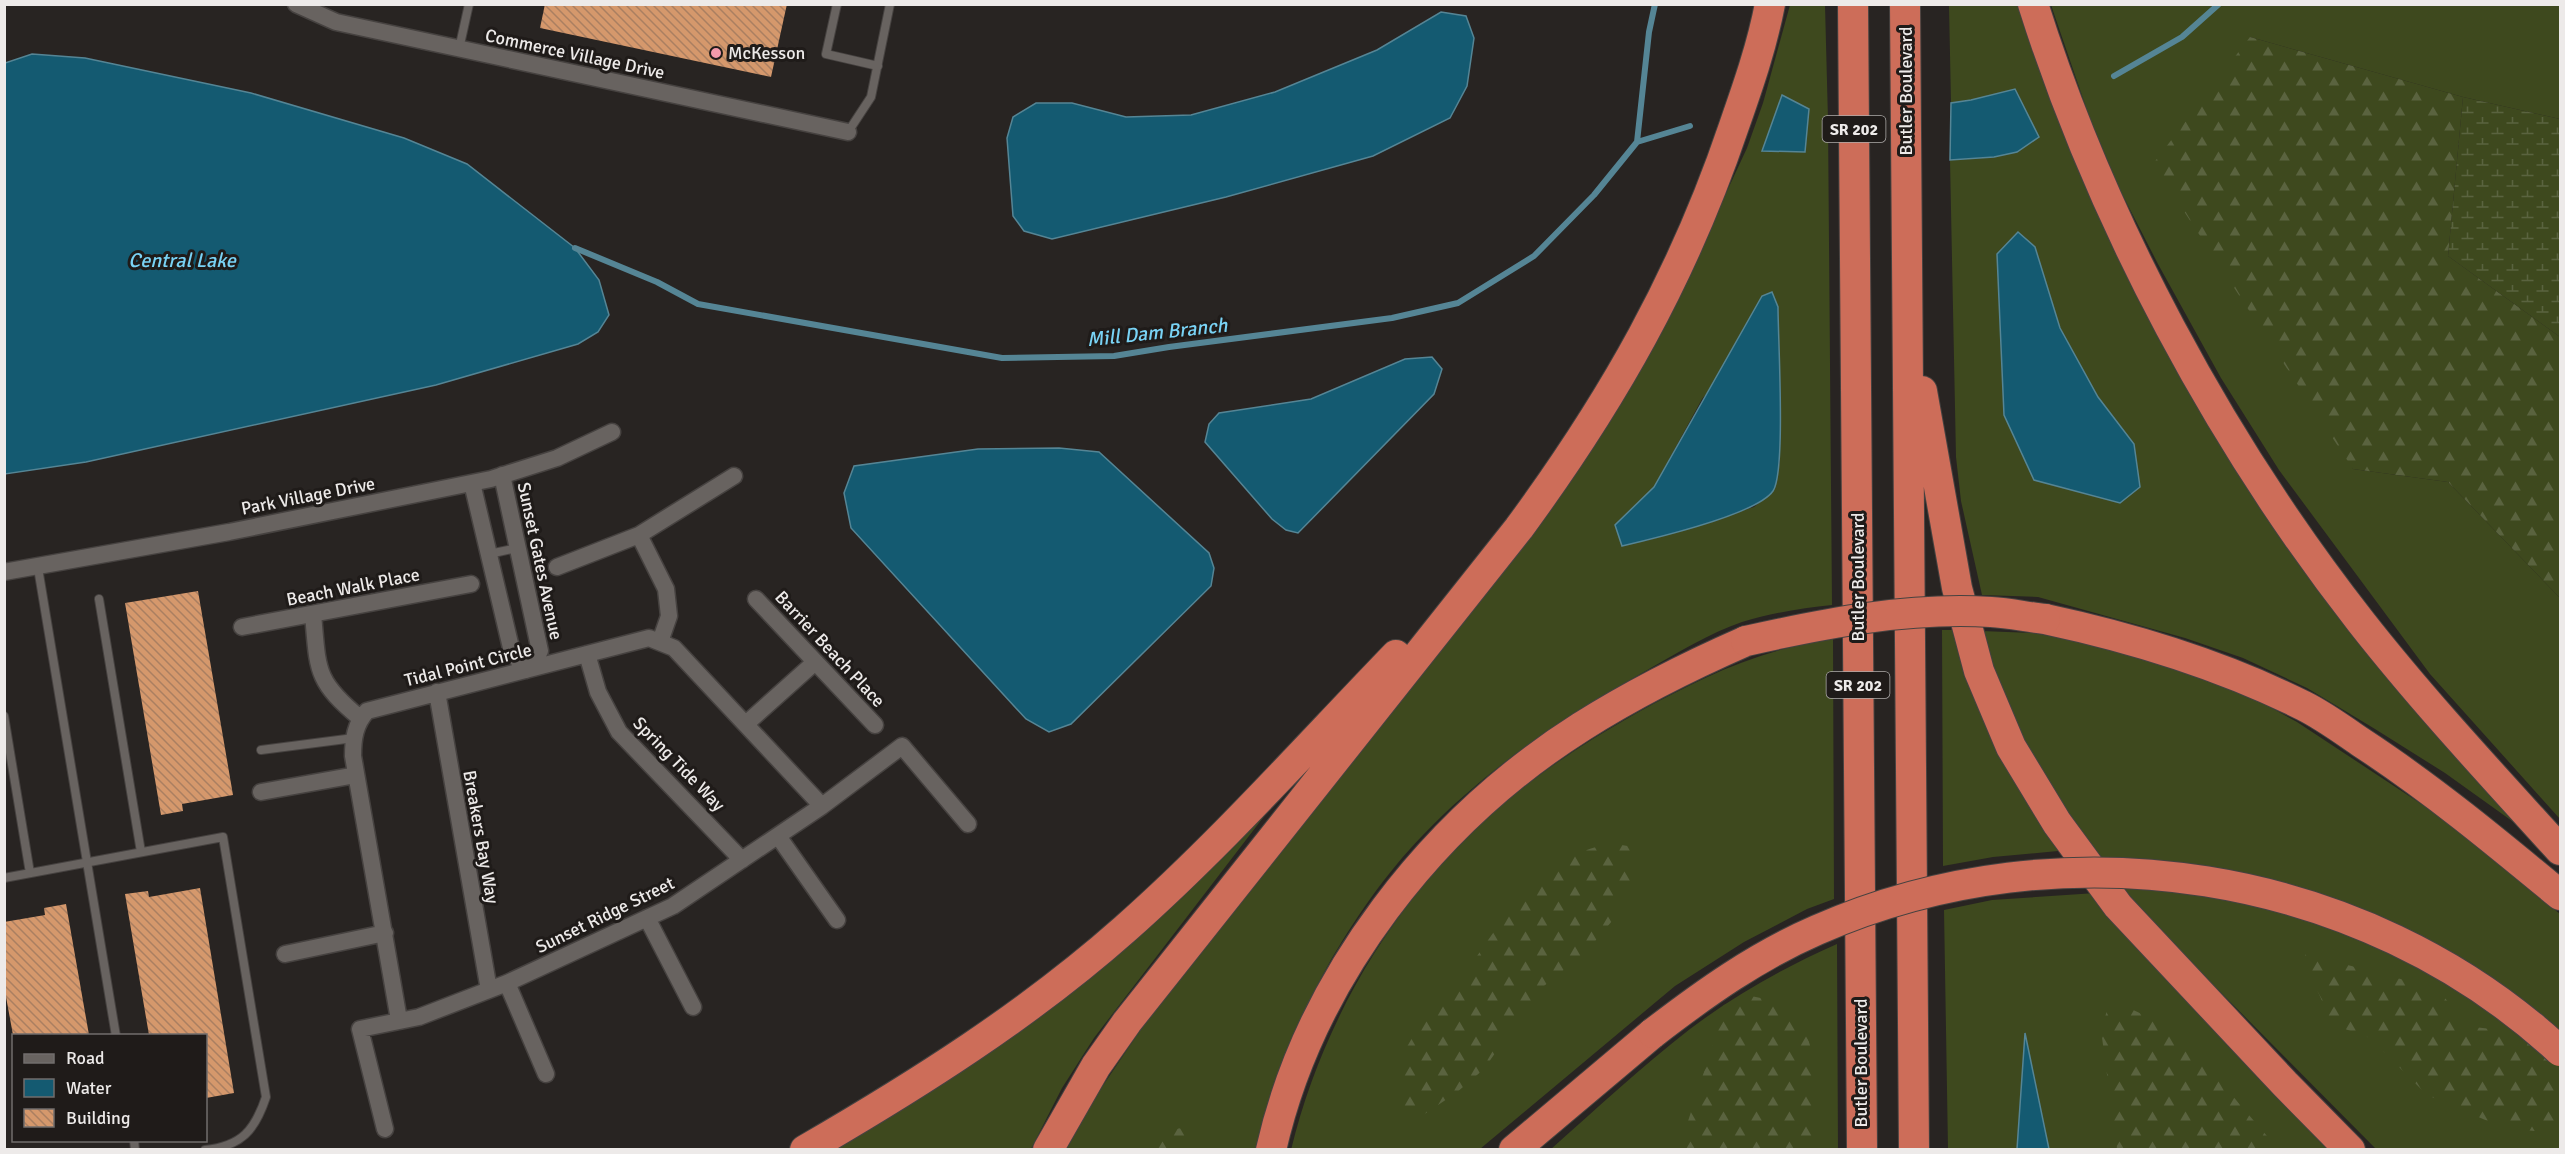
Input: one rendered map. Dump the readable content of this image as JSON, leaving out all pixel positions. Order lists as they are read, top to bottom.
{
  "streets": {
    "highway": ["Butler Boulevard", "SR 202"],
    "street": [
      "Commerce Village Drive",
      "Park Village Drive",
      "Sunset Gates Avenue",
      "Beach Walk Place",
      "Barrier Beach Place",
      "Tidal Point Circle",
      "Spring Tide Way",
      "Breakers Bay Way",
      "Sunset Ridge Street"
    ]
  },
  "crossings": [
    ["Park Village Drive", "Sunset Gates Avenue"],
    ["Sunset Gates Avenue", "Tidal Point Circle"],
    ["Tidal Point Circle", "Spring Tide Way"],
    ["Tidal Point Circle", "Breakers Bay Way"],
    ["Spring Tide Way", "Sunset Ridge Street"],
    ["Breakers Bay Way", "Sunset Ridge Street"]
  ],
  "water": ["Central Lake", "Mill Dam Branch"],
  "places": ["McKesson"],
  "legend": ["Road", "Water", "Building"]
}
